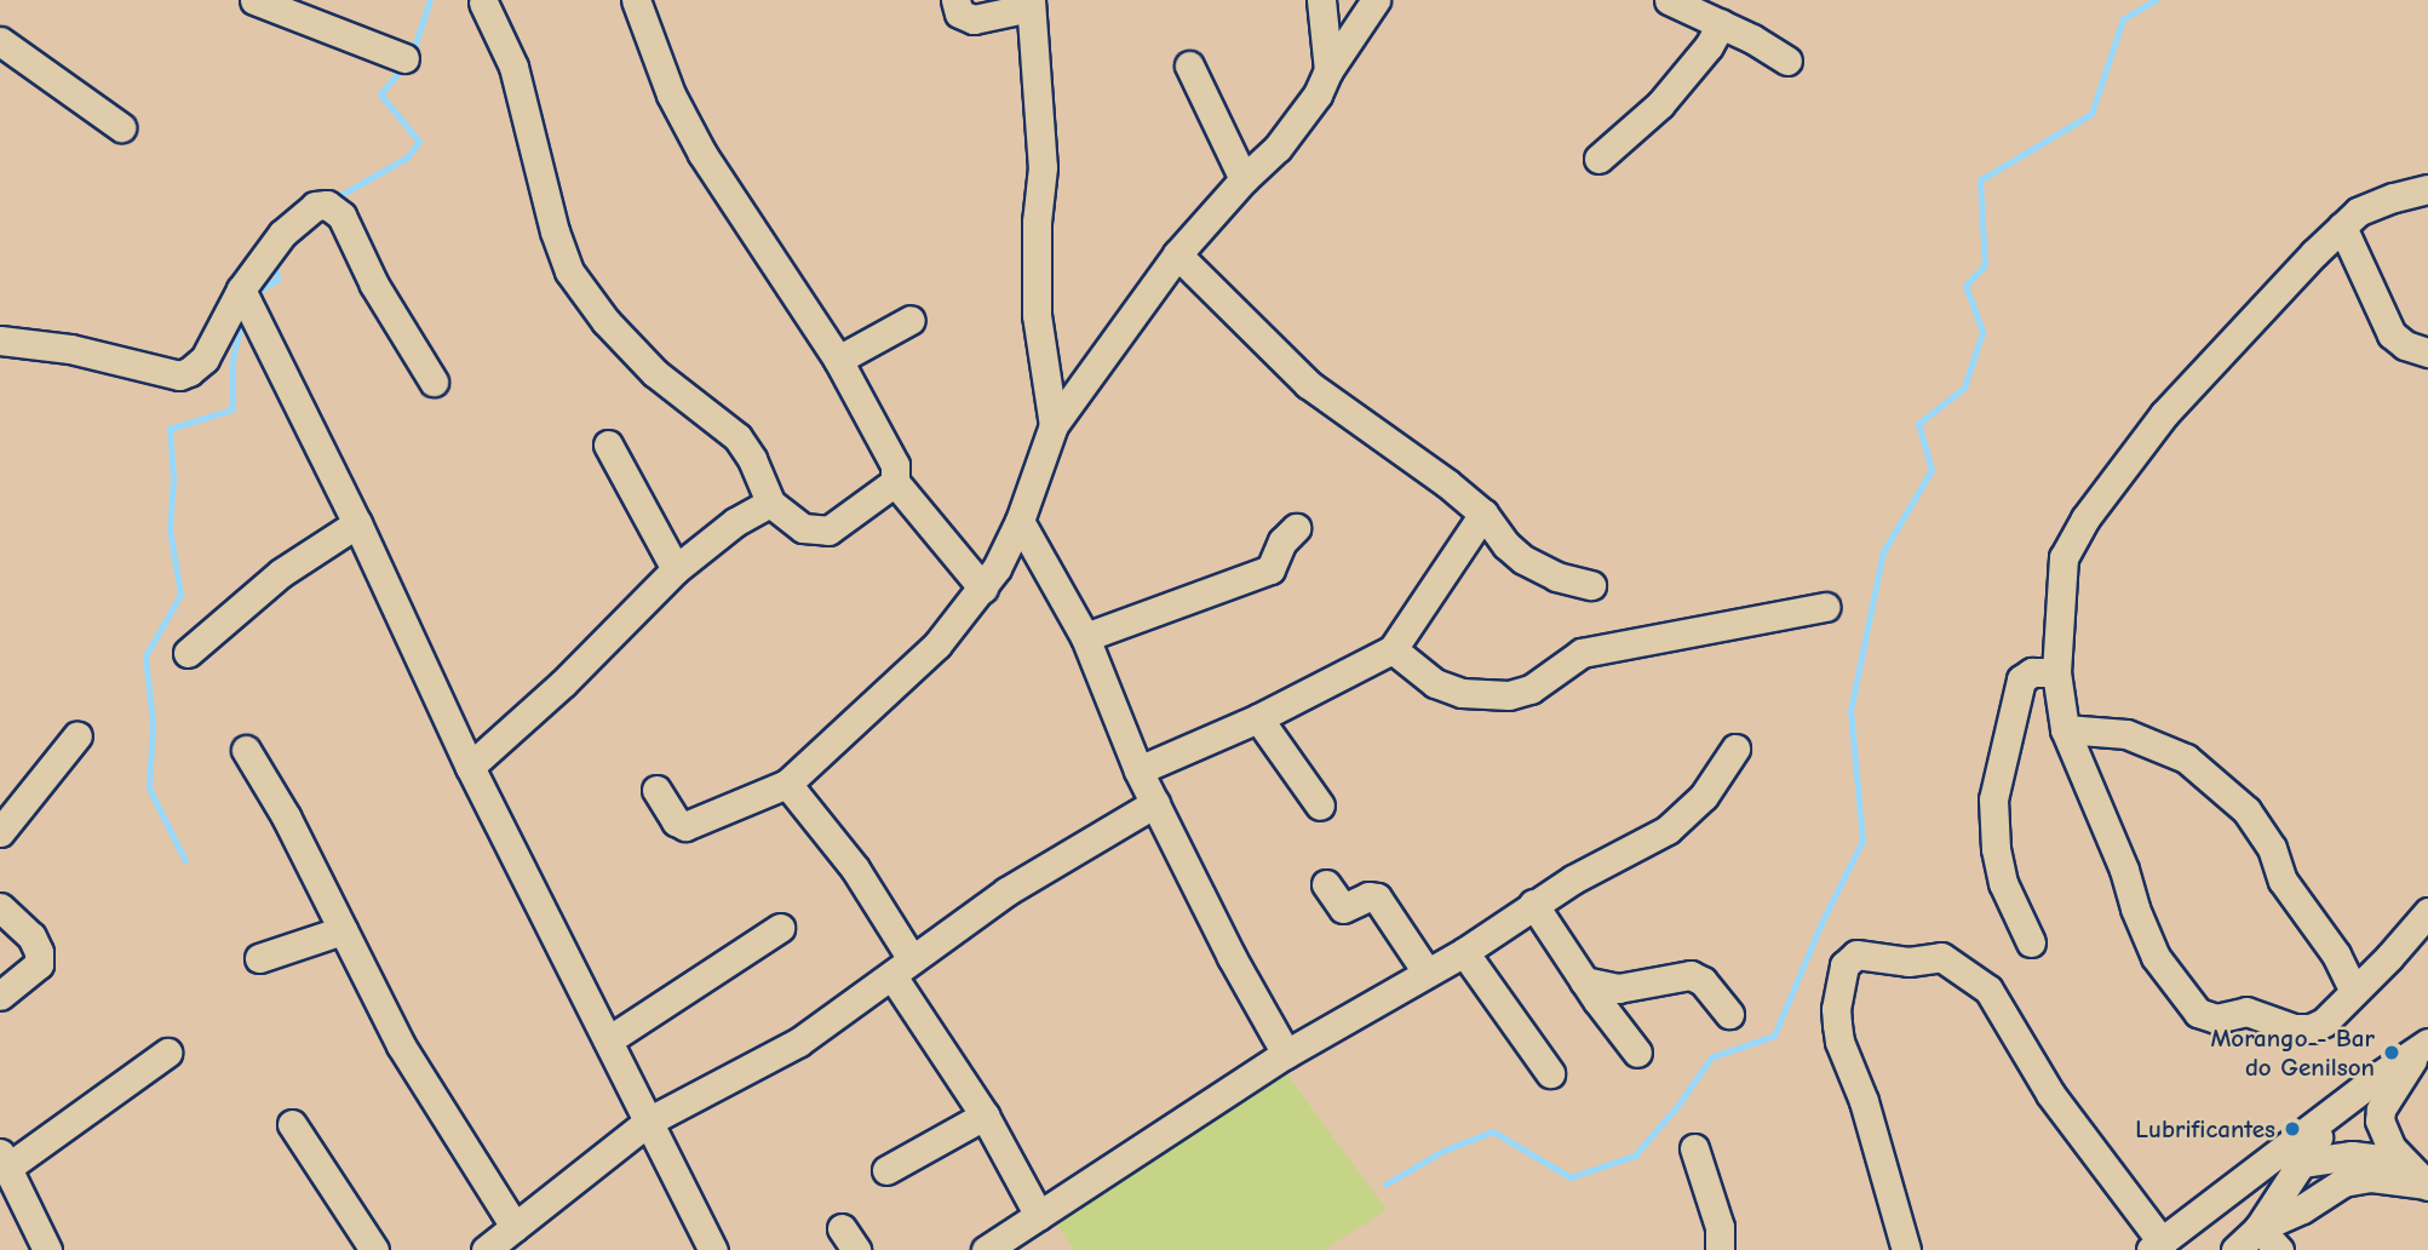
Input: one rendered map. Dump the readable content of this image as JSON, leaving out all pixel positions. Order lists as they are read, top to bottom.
{
  "places": ["Morango - Bar do Genilson", "Lubrificantes"]
}
